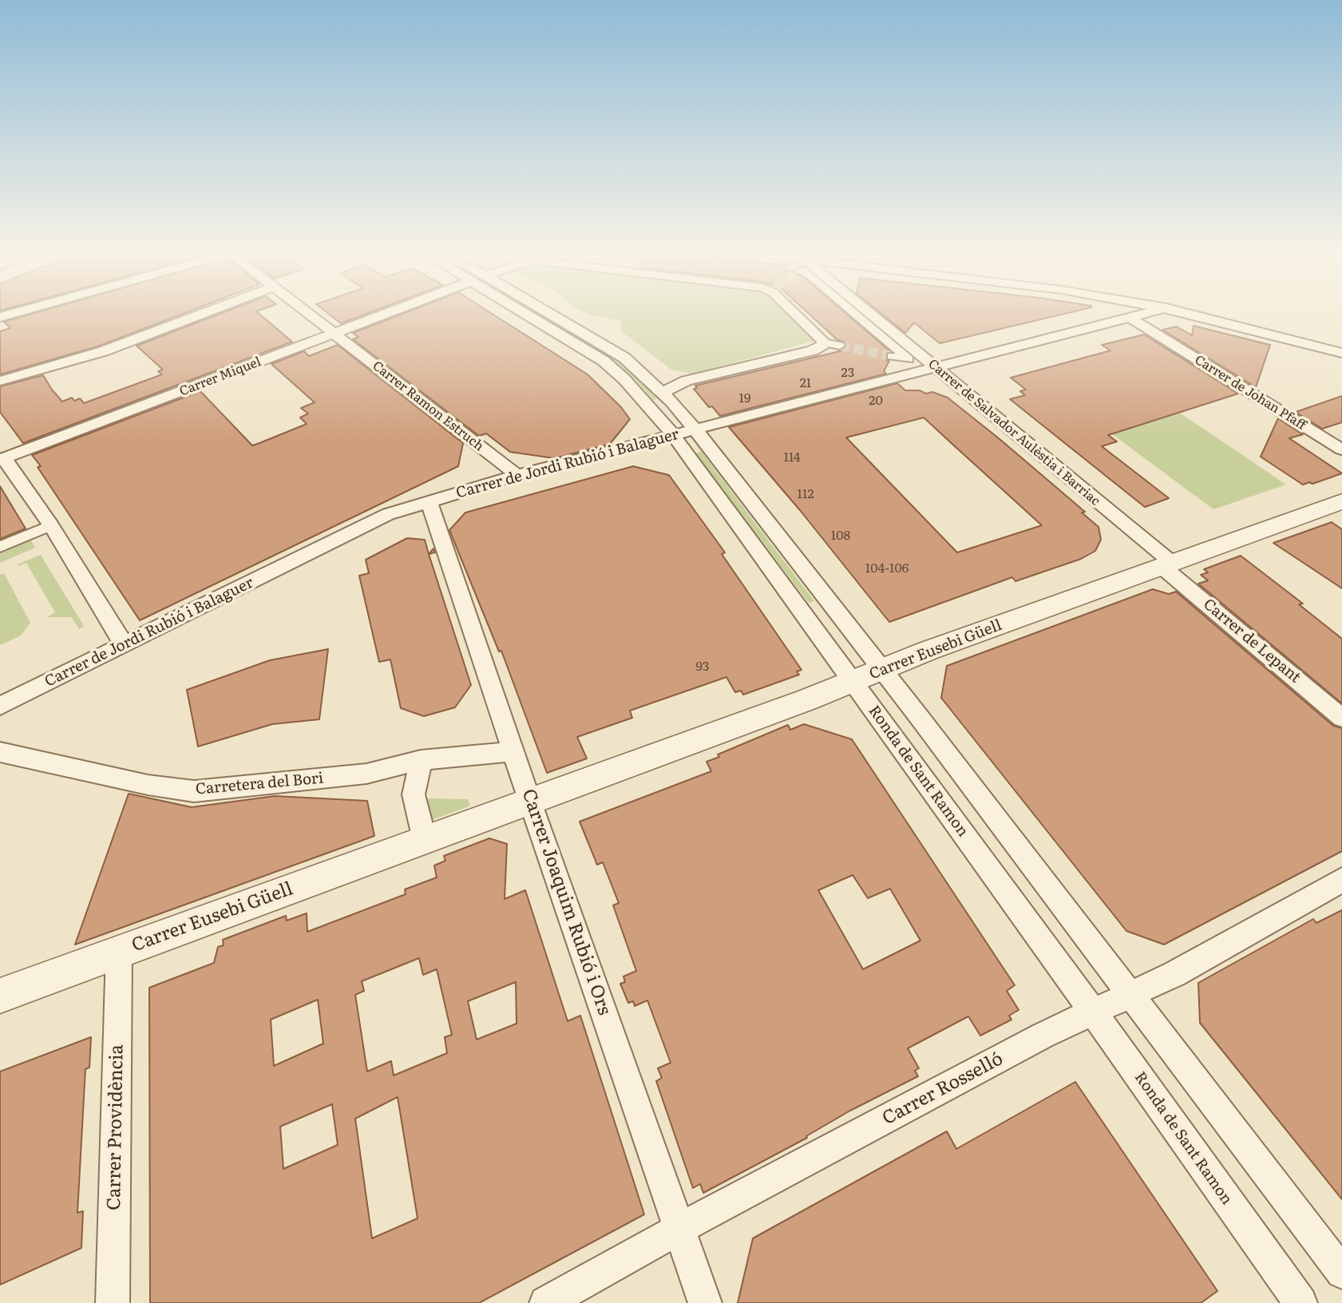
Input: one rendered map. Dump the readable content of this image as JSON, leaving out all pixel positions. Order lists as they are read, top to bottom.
{
  "streets": {
    "street": [
      "Carrer Miquel",
      "Carrer de Johan Pfaff",
      "Carrer Ramon Estruch",
      "Carrer de Salvador Aulèstia i Barriac",
      "Carrer de Jordi Rubió i Balaguer",
      "Carrer de Lepant",
      "Carrer Eusebi Güell",
      "Ronda de Sant Ramon",
      "Carretera del Bori",
      "Carrer Joaquim Rubió i Ors",
      "Carrer Rosselló",
      "Carrer Providència"
    ]
  },
  "crossings": [
    ["Carrer Miquel", "Carrer Ramon Estruch"],
    ["Carrer de Johan Pfaff", "Carrer de Jordi Rubió i Balaguer"],
    ["Carrer Ramon Estruch", "Carrer de Jordi Rubió i Balaguer"],
    ["Carrer de Salvador Aulèstia i Barriac", "Carrer de Jordi Rubió i Balaguer"],
    ["Carrer de Salvador Aulèstia i Barriac", "Carrer de Lepant"],
    ["Carrer de Salvador Aulèstia i Barriac", "Carrer Eusebi Güell"],
    ["Carrer de Jordi Rubió i Balaguer", "Ronda de Sant Ramon"],
    ["Carrer de Jordi Rubió i Balaguer", "Carrer Joaquim Rubió i Ors"],
    ["Carrer de Lepant", "Carrer Eusebi Güell"],
    ["Carrer Eusebi Güell", "Ronda de Sant Ramon"],
    ["Carrer Eusebi Güell", "Carrer Joaquim Rubió i Ors"],
    ["Carrer Eusebi Güell", "Carrer Providència"],
    ["Ronda de Sant Ramon", "Carrer Rosselló"],
    ["Carretera del Bori", "Carrer Joaquim Rubió i Ors"],
    ["Carrer Joaquim Rubió i Ors", "Carrer Rosselló"]
  ],
  "house_numbers": [
    "23",
    "21",
    "19",
    "20",
    "114",
    "112",
    "108",
    "104-106",
    "93"
  ]
}
